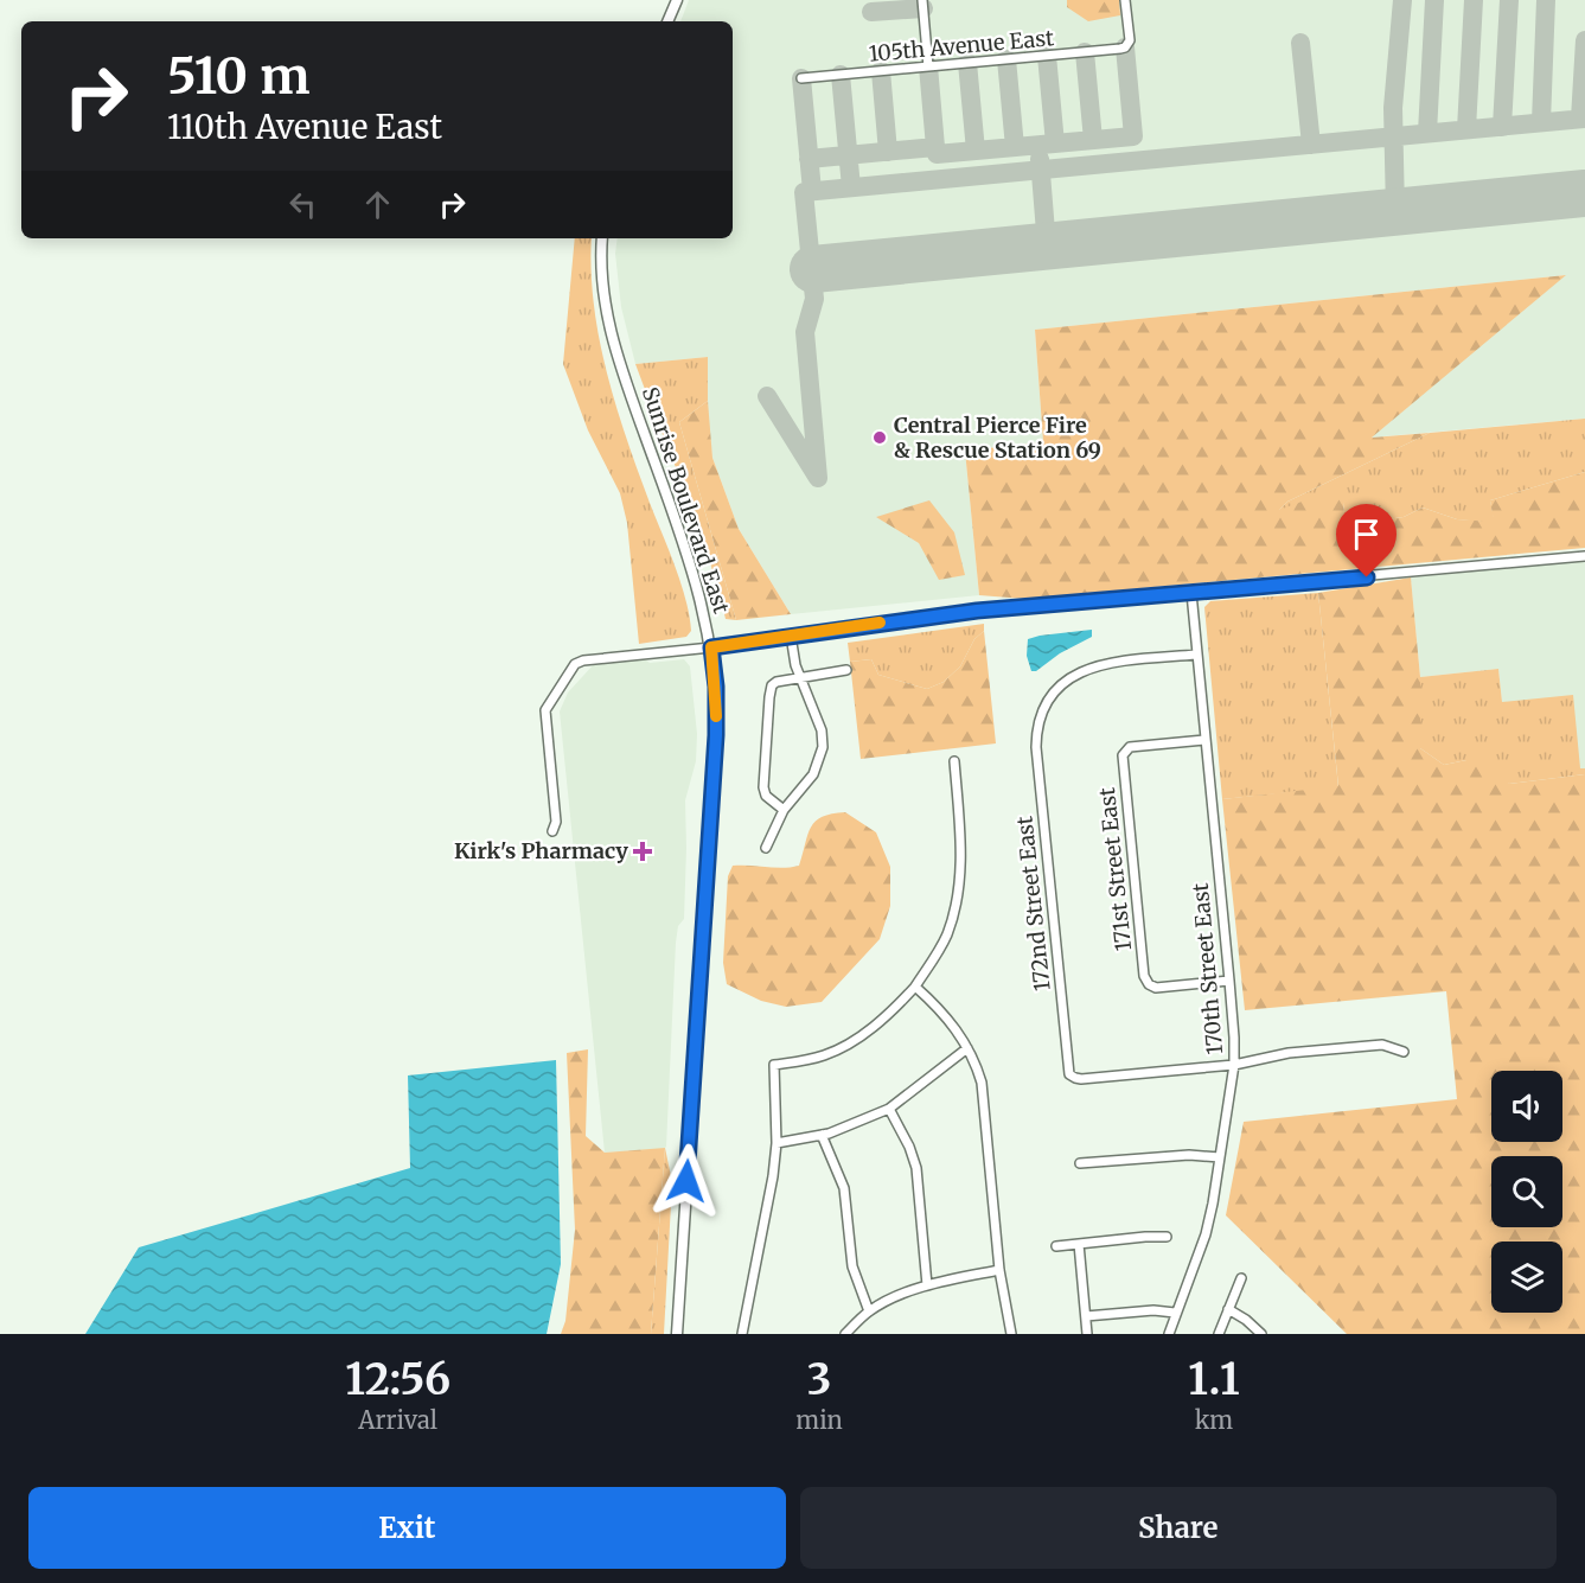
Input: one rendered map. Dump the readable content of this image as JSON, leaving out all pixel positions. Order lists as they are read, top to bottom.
{
  "streets": {
    "main road": ["Sunrise Boulevard East"],
    "street": [
      "105th Avenue East",
      "171st Street East",
      "172nd Street East",
      "170th Street East"
    ]
  },
  "crossings": [
    ["171st Street East", "170th Street East"],
    ["172nd Street East", "170th Street East"]
  ],
  "places": {
    "other": ["Central Pierce Fire & Rescue Station 69"],
    "health": ["Kirk's Pharmacy"]
  },
  "page": {
    "turn": ["510 m", "110th Avenue East"],
    "eta": [
      "12:56",
      "Arrival",
      "3",
      "min",
      "1.1",
      "km"
    ],
    "buttons": ["Exit", "Share"]
  }
}
